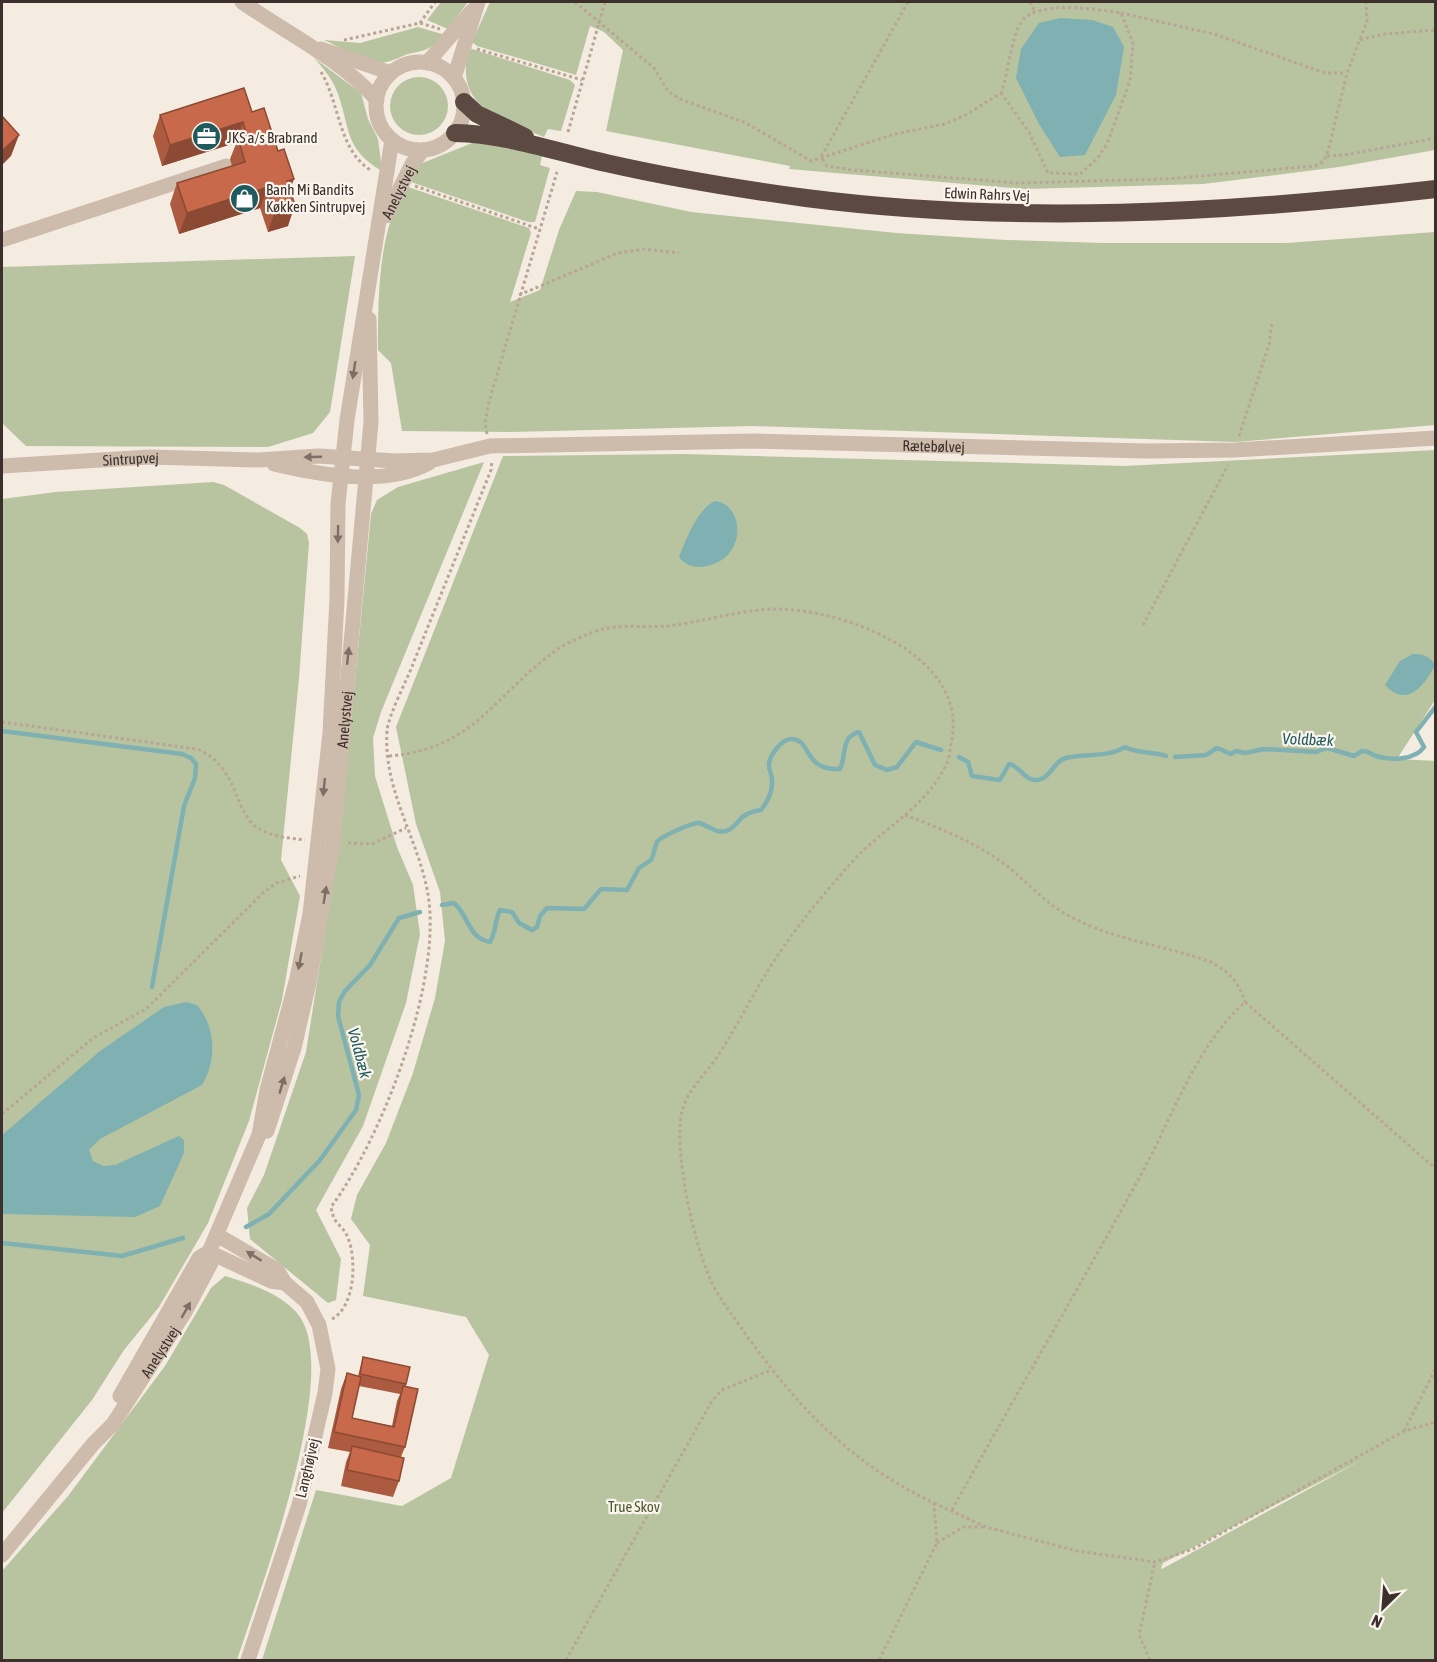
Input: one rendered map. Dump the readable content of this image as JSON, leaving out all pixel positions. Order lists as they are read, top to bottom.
{
  "streets": {
    "highway": ["Edwin Rahrs Vej"],
    "street": [
      "Anelystvej",
      "Rætebølvej",
      "Sintrupvej",
      "Langhøjvej"
    ]
  },
  "crossings": [
    ["Anelystvej", "Rætebølvej"],
    ["Anelystvej", "Sintrupvej"],
    ["Anelystvej", "Langhøjvej"],
    ["Rætebølvej", "Sintrupvej"]
  ],
  "water": ["Voldbæk"],
  "parks": ["True Skov"],
  "places": {
    "office": ["JKS a/s Brabrand"],
    "shop": ["Banh Mi Bandits Køkken Sintrupvej"]
  },
  "north": "bottom left"
}
